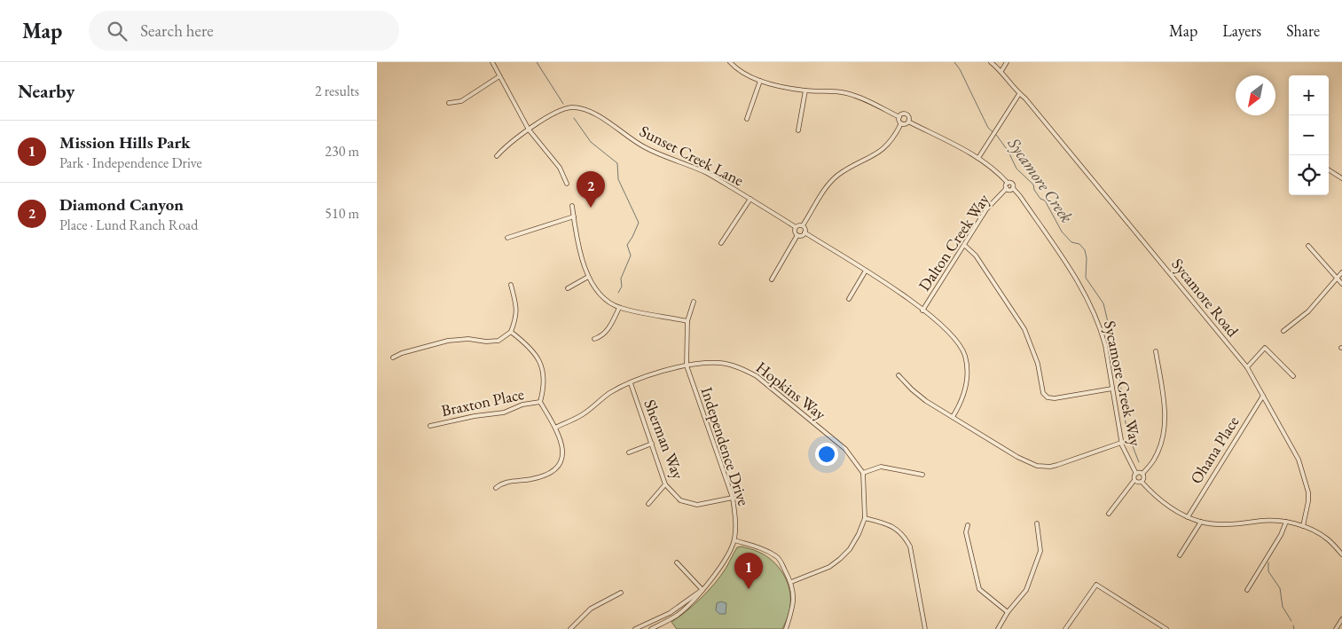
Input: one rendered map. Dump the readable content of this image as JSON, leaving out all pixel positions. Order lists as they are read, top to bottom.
{
  "streets": {
    "street": [
      "Sunset Creek Lane",
      "Dalton Creek Way",
      "Sycamore Road",
      "Sycamore Creek Way",
      "Hopkins Way",
      "Braxton Place",
      "Sherman Way",
      "Independence Drive",
      "Ohana Place"
    ]
  },
  "crossings": [
    ["Dalton Creek Way", "Sycamore Creek Way"],
    ["Sycamore Road", "Ohana Place"],
    ["Hopkins Way", "Sherman Way"],
    ["Hopkins Way", "Independence Drive"],
    ["Sherman Way", "Independence Drive"]
  ],
  "water": ["Sycamore Creek"],
  "north": "bottom left",
  "page": {
    "header": "Map",
    "search": "Search here",
    "nav": ["Map", "Layers", "Share"],
    "heading": ["Nearby", "2 results"],
    "map_buttons": ["+", "−"],
    "list": [
      {
        "mark": "1",
        "name": "Mission Hills Park",
        "note": "Park · Independence Drive",
        "value": "230 m"
      },
      {
        "mark": "2",
        "name": "Diamond Canyon",
        "note": "Place · Lund Ranch Road",
        "value": "510 m"
      }
    ],
    "pins": ["2", "1"]
  }
}
